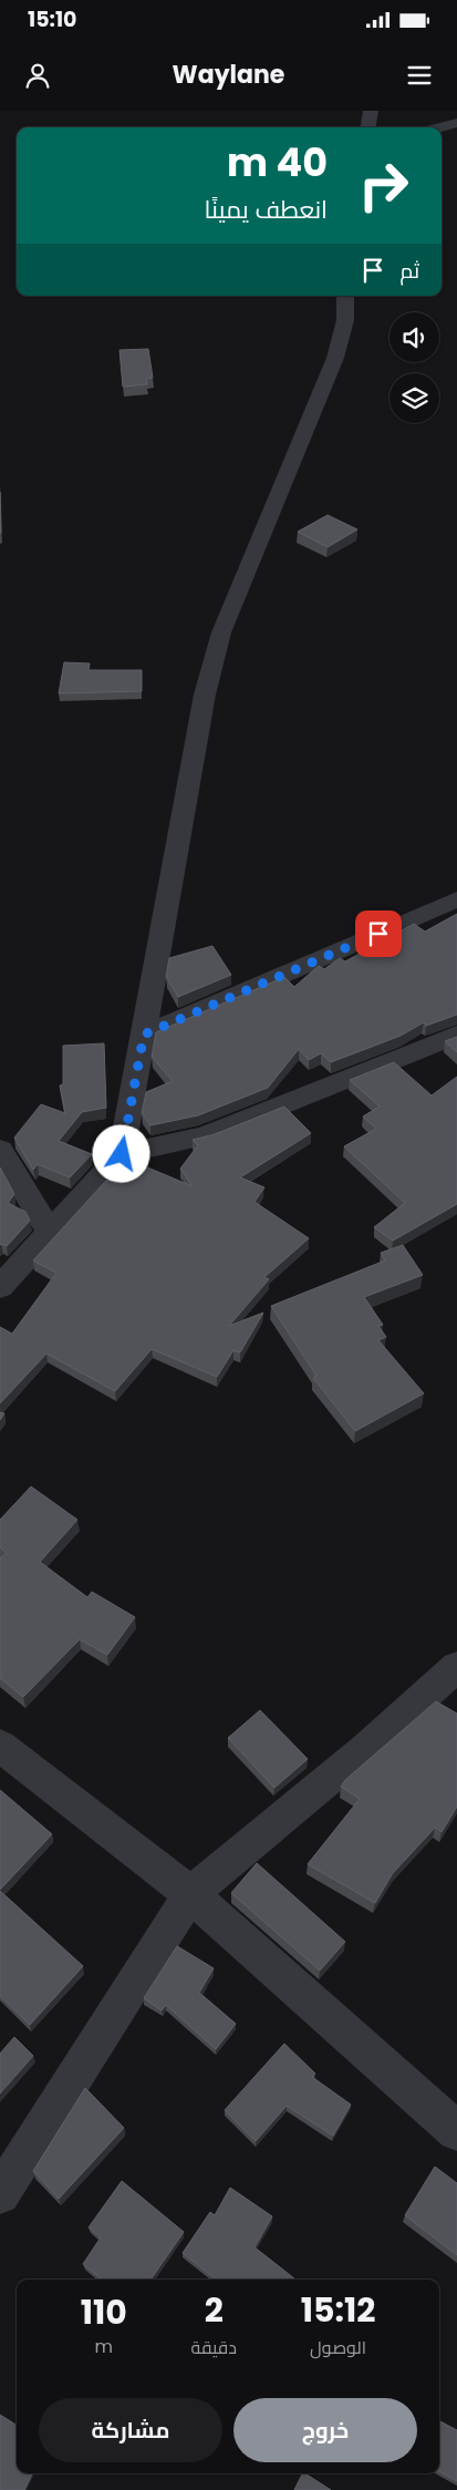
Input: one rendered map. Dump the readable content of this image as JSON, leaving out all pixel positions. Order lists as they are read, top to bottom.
{
  "page": {
    "status": "15:10",
    "header": "Waylane",
    "turn": ["40 m", "انعطف يمينًا"],
    "then": "ثم",
    "eta": [
      "15:12",
      "الوصول",
      "2",
      "دقيقة",
      "110",
      "m"
    ],
    "buttons": ["خروج", "مشاركة"]
  }
}
